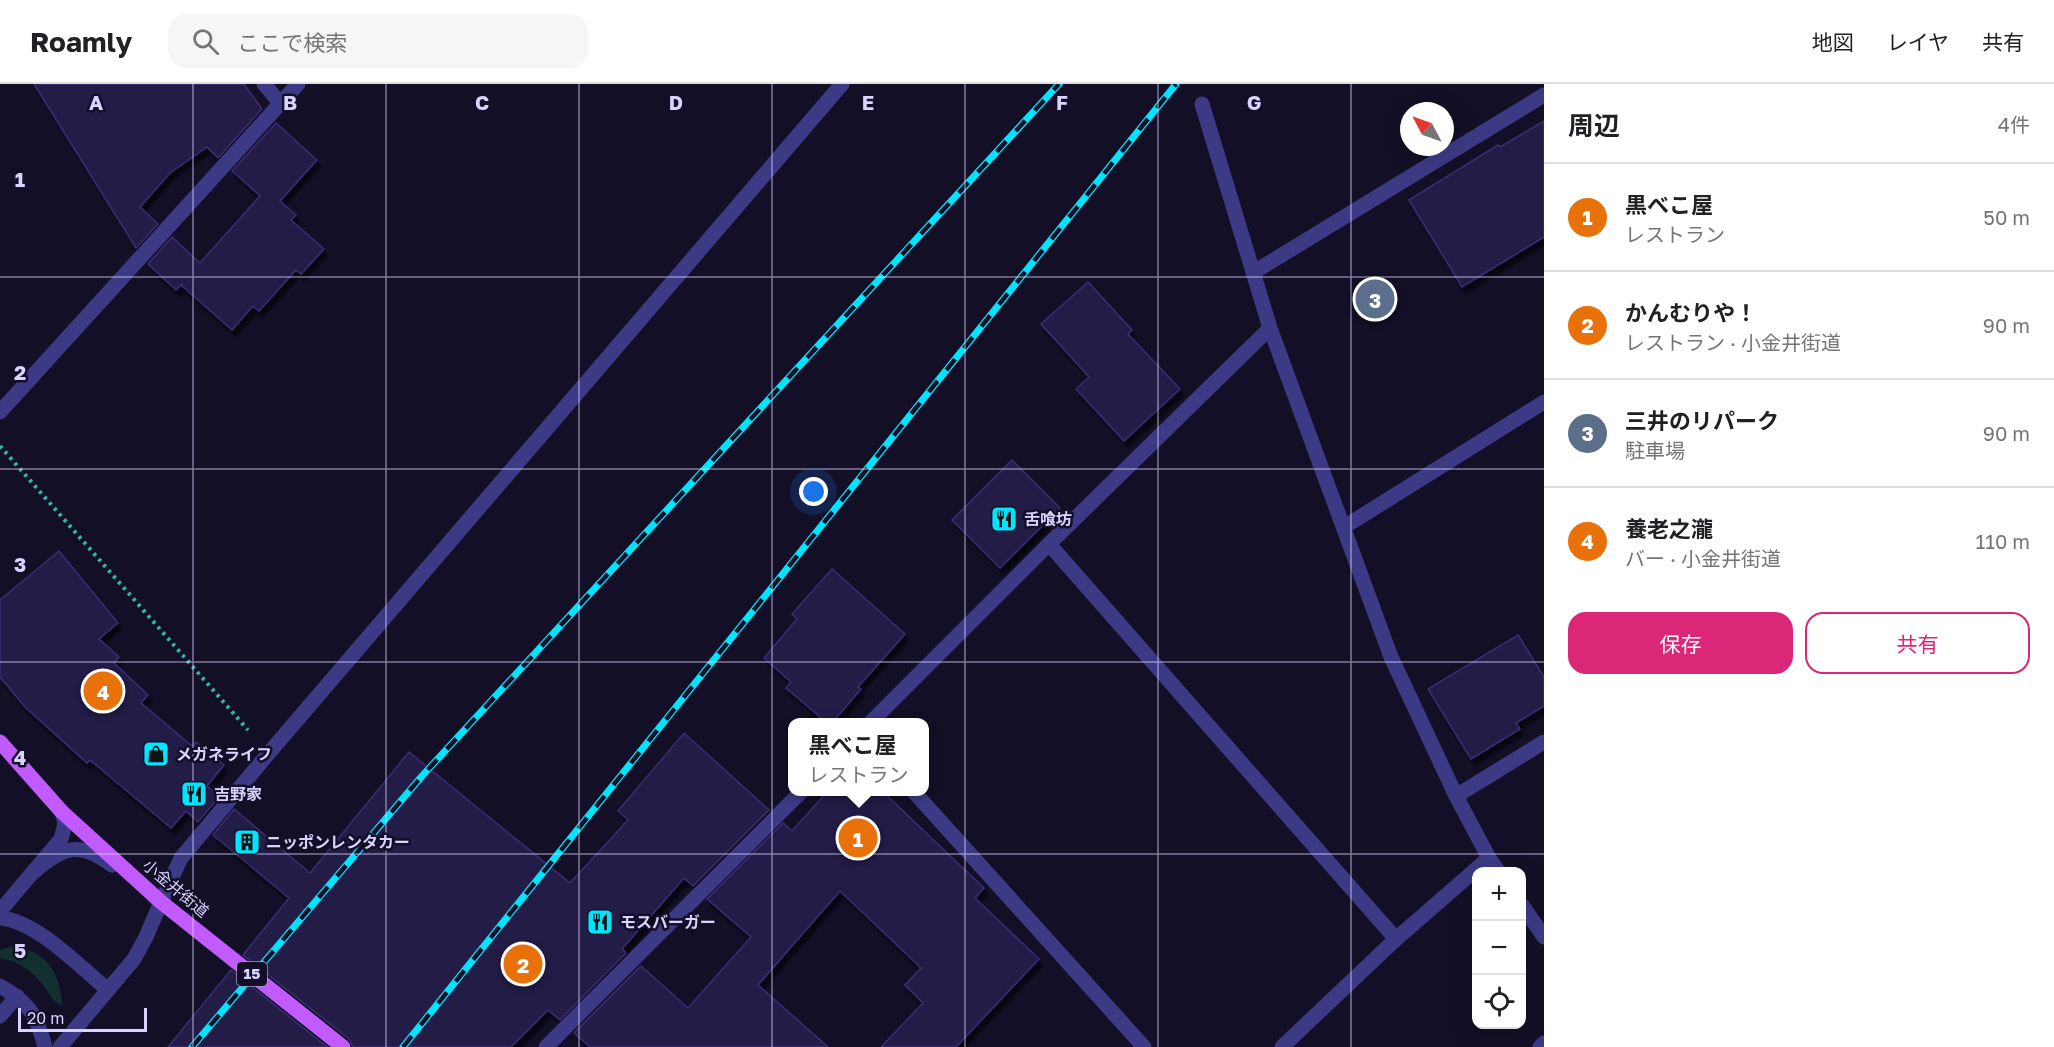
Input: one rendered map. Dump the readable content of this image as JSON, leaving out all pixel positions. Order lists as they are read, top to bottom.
{
  "streets": {
    "main road": ["小金井街道", "15"]
  },
  "places": {
    "restaurant": ["舌喰坊", "吉野家", "モスバーガー"],
    "shop": ["メガネライフ"],
    "building": ["ニッポンレンタカー"]
  },
  "scale_bar": "20 m",
  "north": "top left",
  "page": {
    "header": "Roamly",
    "search": "ここで検索",
    "nav": ["地図", "レイヤ", "共有"],
    "heading": ["周辺", "4件"],
    "list": [
      {
        "mark": "1",
        "name": "黒べこ屋",
        "note": "レストラン",
        "value": "50 m"
      },
      {
        "mark": "2",
        "name": "かんむりや！",
        "note": "レストラン · 小金井街道",
        "value": "90 m"
      },
      {
        "mark": "3",
        "name": "三井のリパーク",
        "note": "駐車場",
        "value": "90 m"
      },
      {
        "mark": "4",
        "name": "養老之瀧",
        "note": "バー · 小金井街道",
        "value": "110 m"
      }
    ],
    "pins": [
      "3",
      "4",
      "1",
      "2"
    ],
    "buttons": ["保存", "共有"],
    "popup": ["黒べこ屋", "レストラン"],
    "map_buttons": ["+", "−"],
    "scale": "20 m"
  },
  "grid": {
    "columns": [
      "A",
      "B",
      "C",
      "D",
      "E",
      "F",
      "G"
    ],
    "rows": [
      "1",
      "2",
      "3",
      "4",
      "5"
    ]
  }
}
